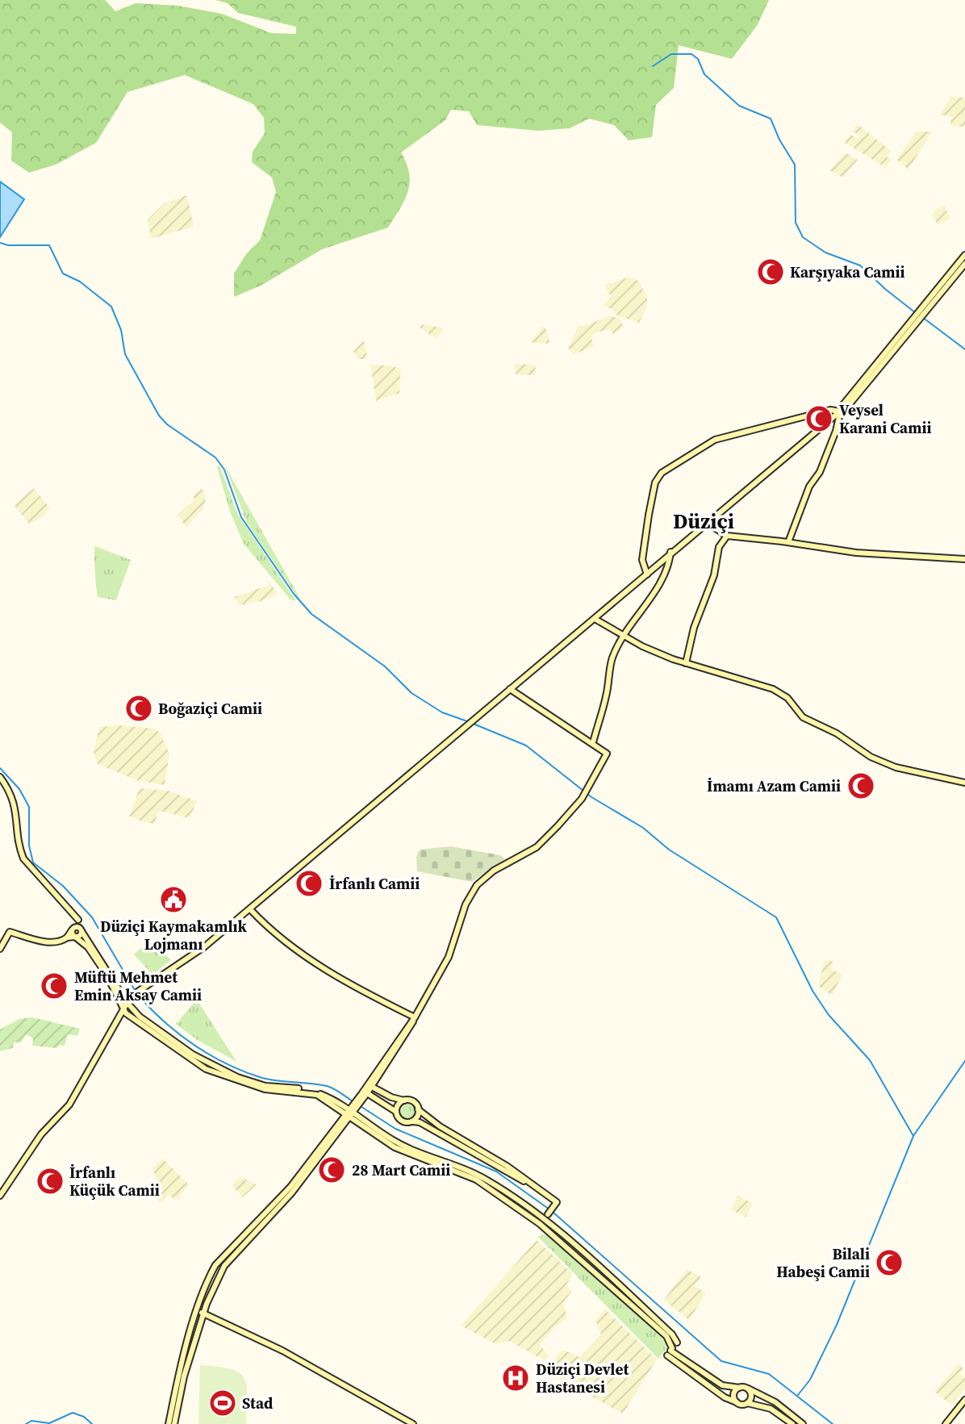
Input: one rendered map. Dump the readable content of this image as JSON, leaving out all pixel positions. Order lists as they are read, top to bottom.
{
  "districts": ["Düziçi"],
  "places": {
    "mosque": [
      "Karşıyaka Camii",
      "Veysel Karani Camii",
      "Boğaziçi Camii",
      "İmamı Azam Camii",
      "İrfanlı Camii",
      "Müftü Mehmet Emin Aksay Camii",
      "28 Mart Camii",
      "İrfanlı Küçük Camii",
      "Bilali Habeşi Camii"
    ],
    "public building": ["Düziçi Kaymakamlık Lojmanı"],
    "hospital": ["Düziçi Devlet Hastanesi"],
    "sports": ["Stad"]
  }
}
